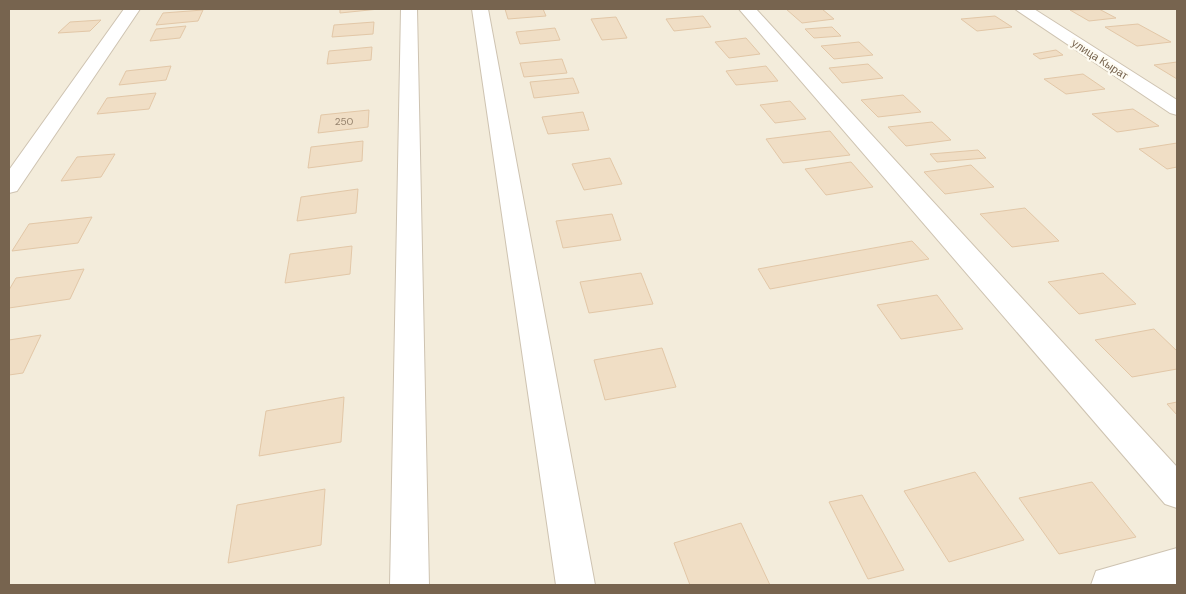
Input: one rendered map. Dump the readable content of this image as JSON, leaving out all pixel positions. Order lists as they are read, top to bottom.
{
  "streets": {
    "street": ["улица Кырат"]
  },
  "house_numbers": ["250"]
}
